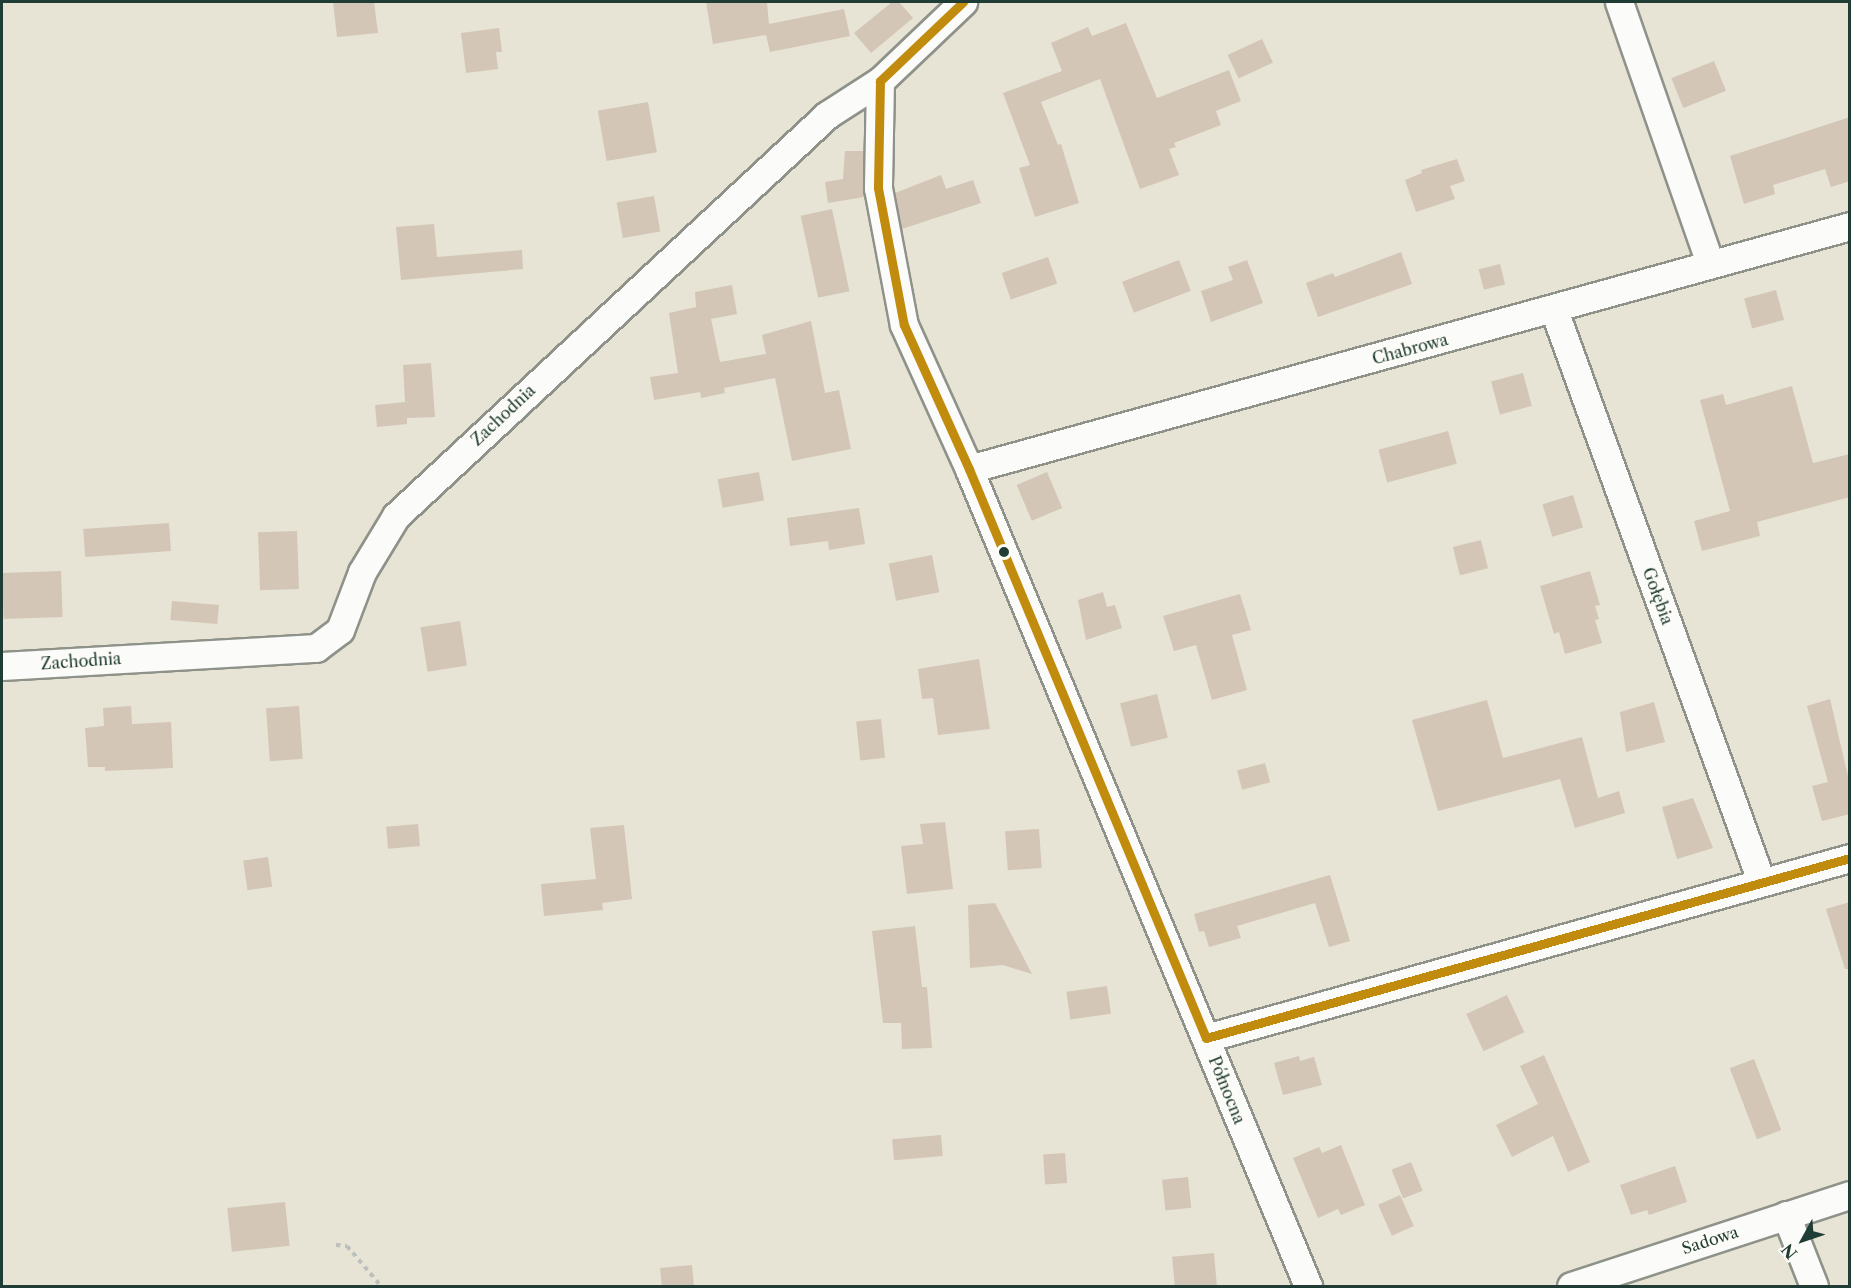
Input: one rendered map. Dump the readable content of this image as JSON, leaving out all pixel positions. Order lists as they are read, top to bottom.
{
  "streets": {
    "street": [
      "Chabrowa",
      "Zachodnia",
      "Gołębia",
      "Północna",
      "Sadowa"
    ]
  },
  "crossings": [
    ["Chabrowa", "Gołębia"],
    ["Chabrowa", "Północna"],
    ["Zachodnia", "Północna"]
  ],
  "north": "bottom left"
}
